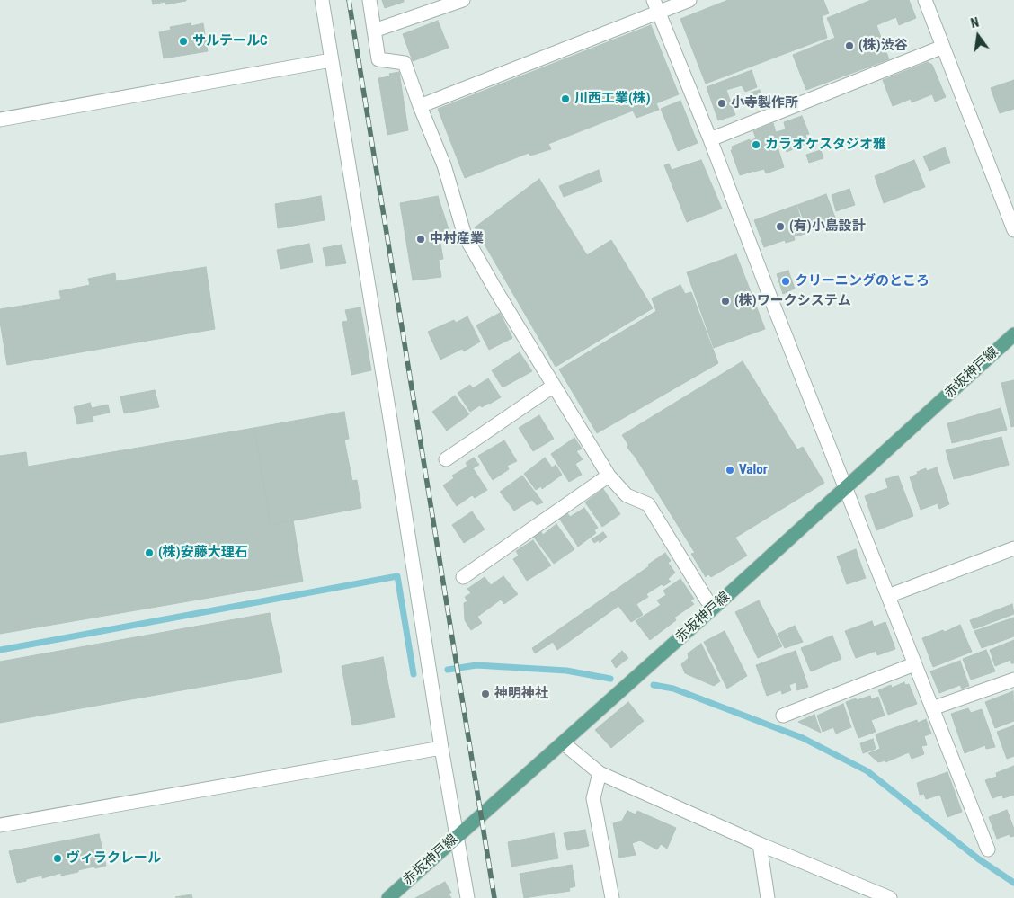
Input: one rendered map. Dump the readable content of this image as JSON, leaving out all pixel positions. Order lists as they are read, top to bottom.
{
  "streets": {
    "main road": ["赤坂神戸線"]
  },
  "places": [
    "サルテールC",
    "(株)渋谷",
    "川西工業(株)",
    "小寺製作所",
    "カラオケスタジオ雅",
    "(有)小島設計",
    "中村産業",
    "クリーニングのところ",
    "(株)ワークシステム",
    "Valor",
    "(株)安藤大理石",
    "神明神社",
    "ヴィラクレール"
  ],
  "north": "top"
}
